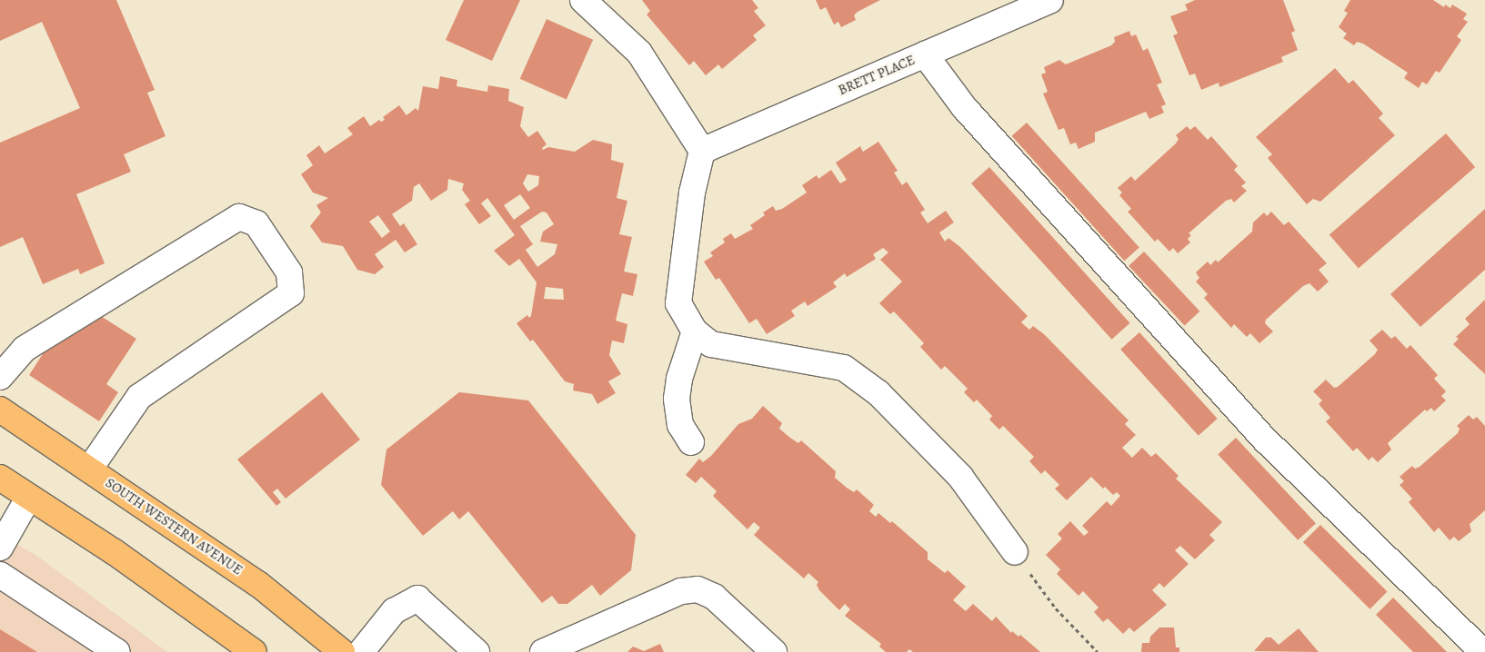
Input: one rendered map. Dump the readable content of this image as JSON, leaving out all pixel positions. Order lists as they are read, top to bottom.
{
  "streets": {
    "main road": ["SOUTH WESTERN AVENUE"],
    "street": ["BRETT PLACE"]
  }
}
